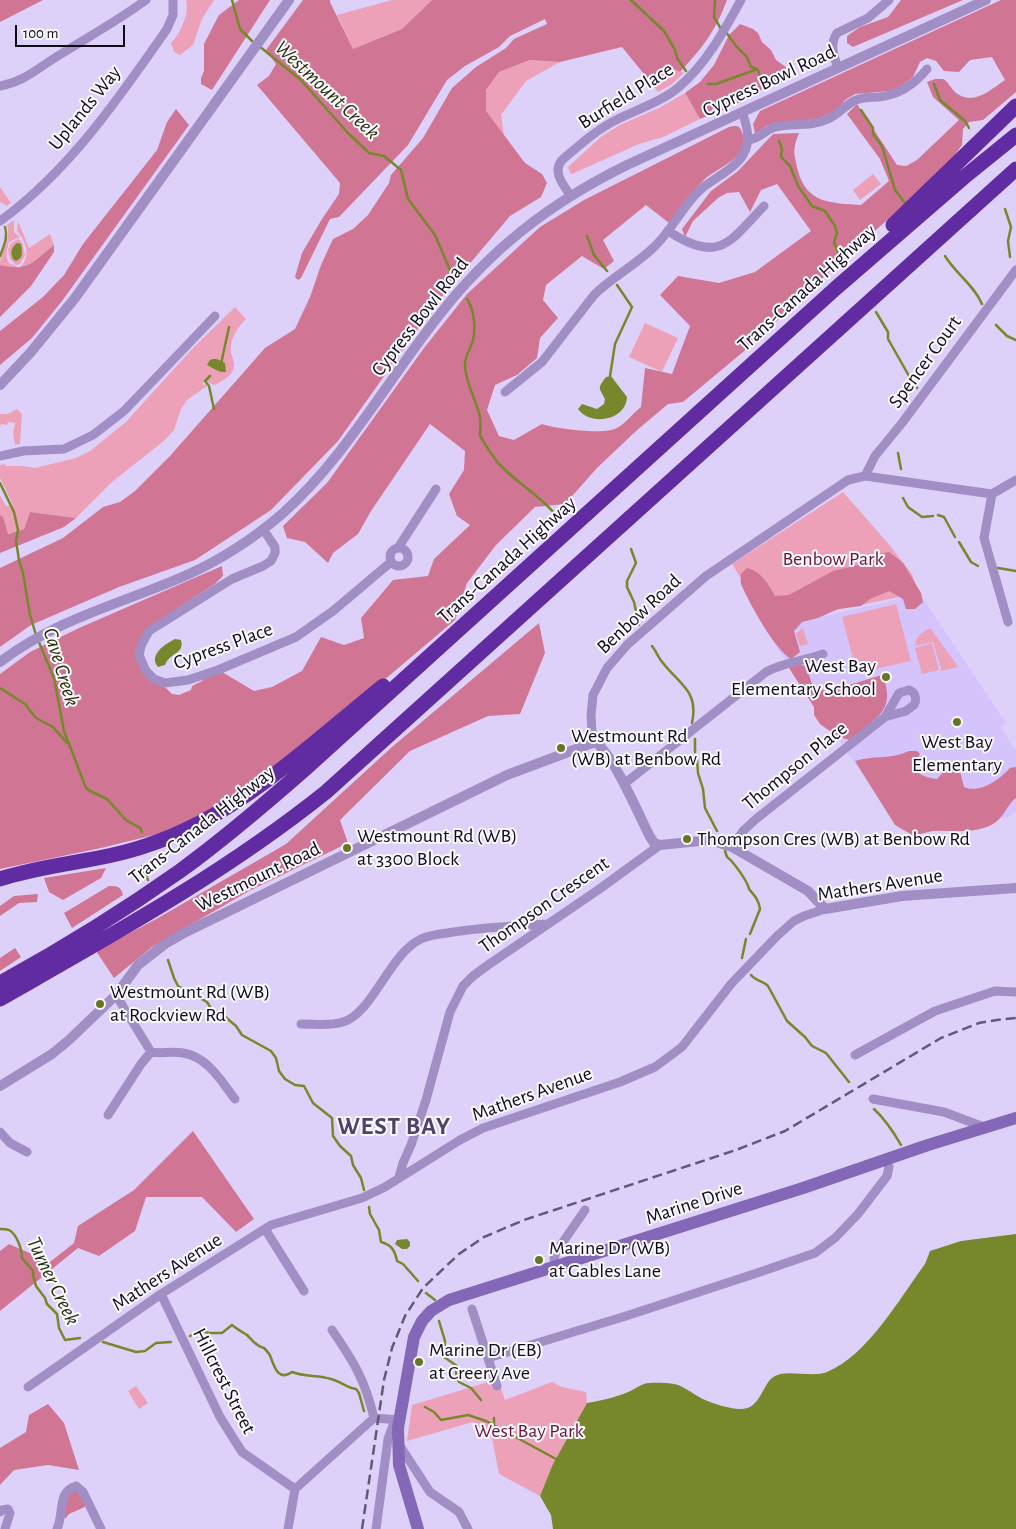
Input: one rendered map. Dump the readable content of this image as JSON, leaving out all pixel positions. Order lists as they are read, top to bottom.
{
  "streets": {
    "highway": ["Trans-Canada Highway"],
    "main road": ["Marine Drive"],
    "street": [
      "Cypress Bowl Road",
      "Burfield Place",
      "Uplands Way",
      "Spencer Court",
      "Benbow Road",
      "Cypress Place",
      "Thompson Place",
      "Westmount Road",
      "Mathers Avenue",
      "Thompson Crescent",
      "Hillcrest Street"
    ]
  },
  "crossings": [
    ["Cypress Bowl Road", "Burfield Place"],
    ["Cypress Bowl Road", "Cypress Place"],
    ["Spencer Court", "Benbow Road"],
    ["Benbow Road", "Westmount Road"],
    ["Benbow Road", "Thompson Crescent"],
    ["Thompson Place", "Thompson Crescent"],
    ["Mathers Avenue", "Thompson Crescent"],
    ["Mathers Avenue", "Hillcrest Street"]
  ],
  "districts": ["WEST BAY"],
  "water": ["Westmount Creek", "Cave Creek", "Turner Creek"],
  "parks": ["Benbow Park", "West Bay Park"],
  "places": [
    "West Bay Elementary School",
    "West Bay Elementary",
    "Westmount Rd (WB) at Benbow Rd",
    "Thompson Cres (WB) at Benbow Rd",
    "Westmount Rd (WB) at 3300 Block",
    "Westmount Rd (WB) at Rockview Rd",
    "Marine Dr (WB) at Gables Lane",
    "Marine Dr (EB) at Creery Ave"
  ],
  "scale_bar": "100 m"
}
